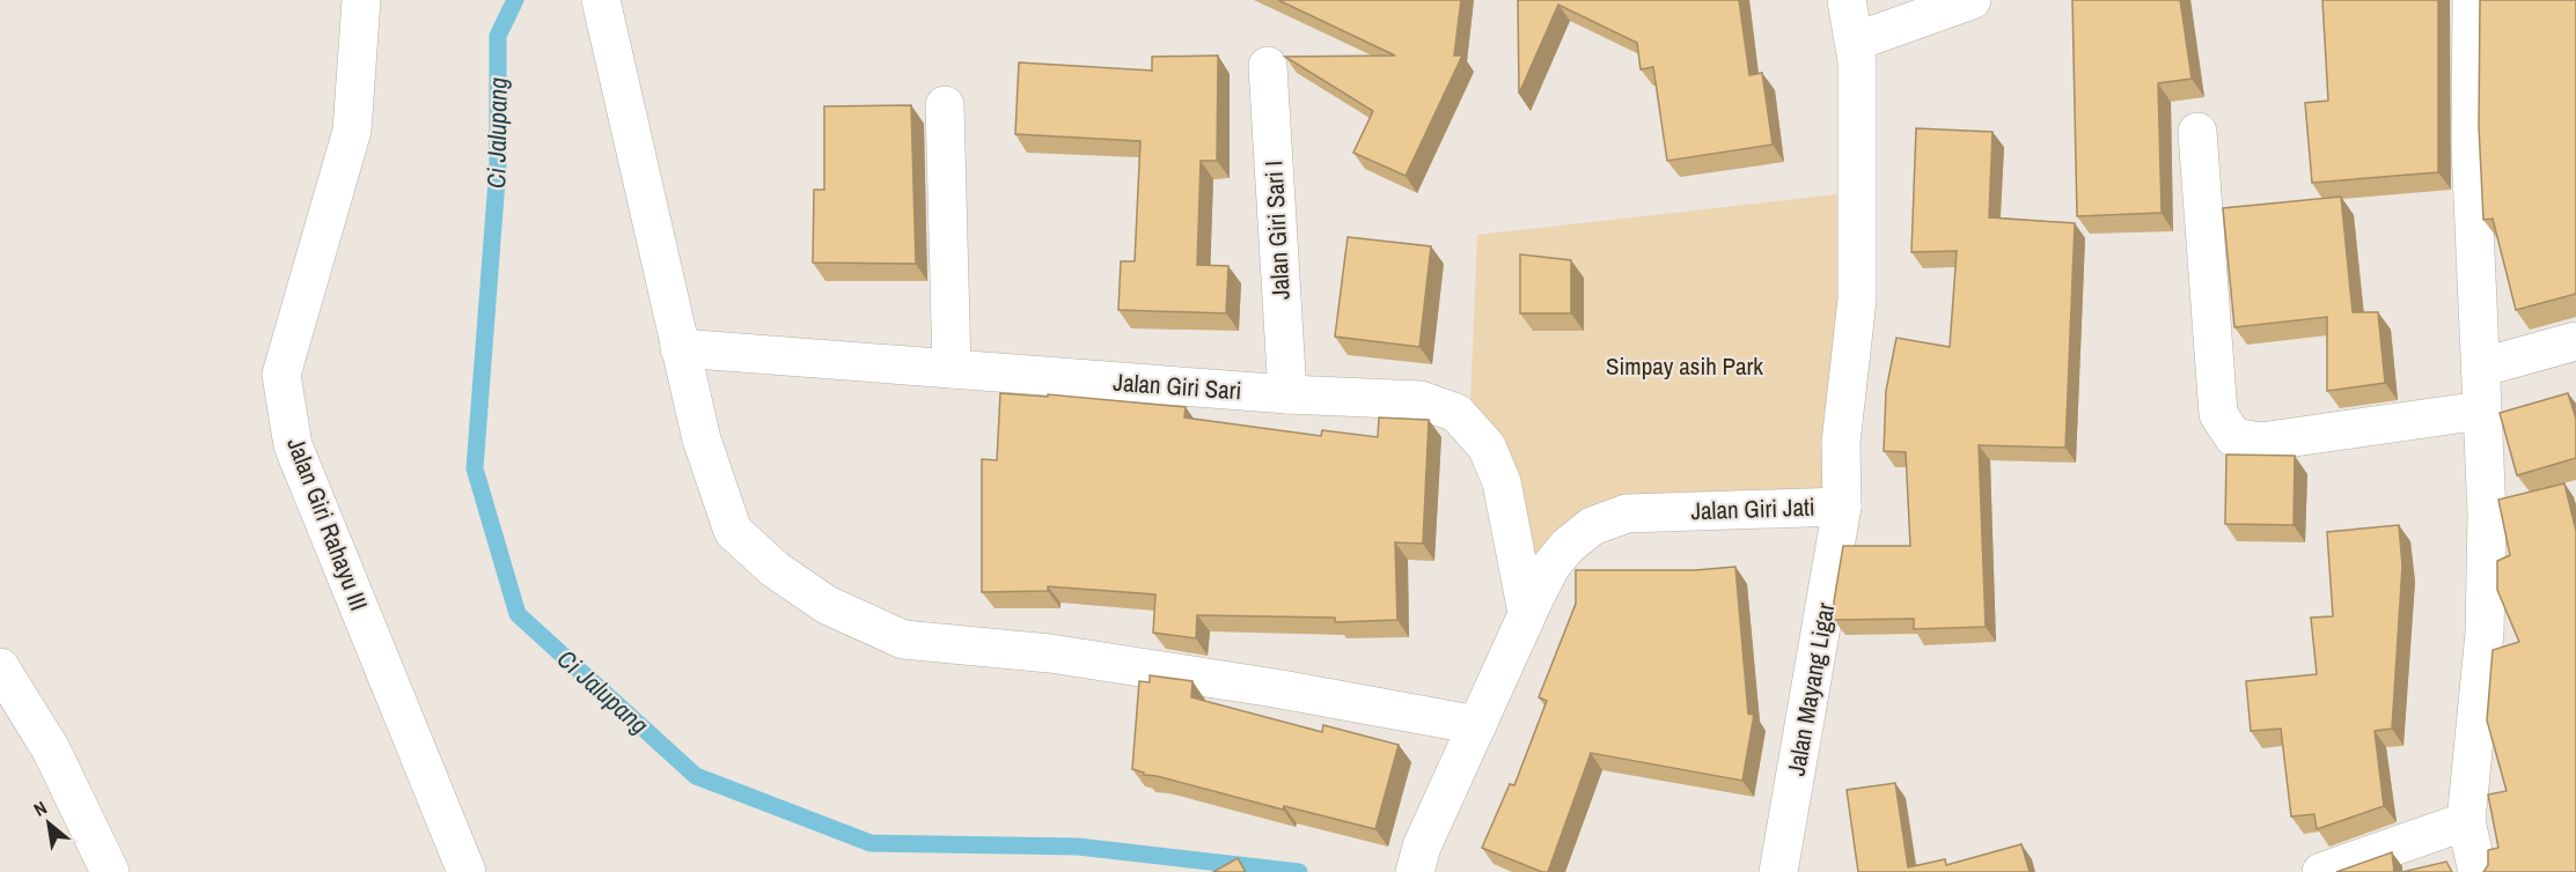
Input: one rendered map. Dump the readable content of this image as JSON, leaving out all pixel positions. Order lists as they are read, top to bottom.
{
  "streets": {
    "street": [
      "Jalan Giri Sari I",
      "Jalan Giri Sari",
      "Jalan Giri Jati",
      "Jalan Giri Rahayu III",
      "Jalan Mayang Ligar"
    ]
  },
  "crossings": [
    ["Jalan Giri Sari I", "Jalan Giri Sari"],
    ["Jalan Giri Sari", "Jalan Giri Jati"],
    ["Jalan Giri Jati", "Jalan Mayang Ligar"]
  ],
  "water": ["Ci Jalupang"],
  "parks": ["Simpay asih Park"],
  "north": "top left"
}
